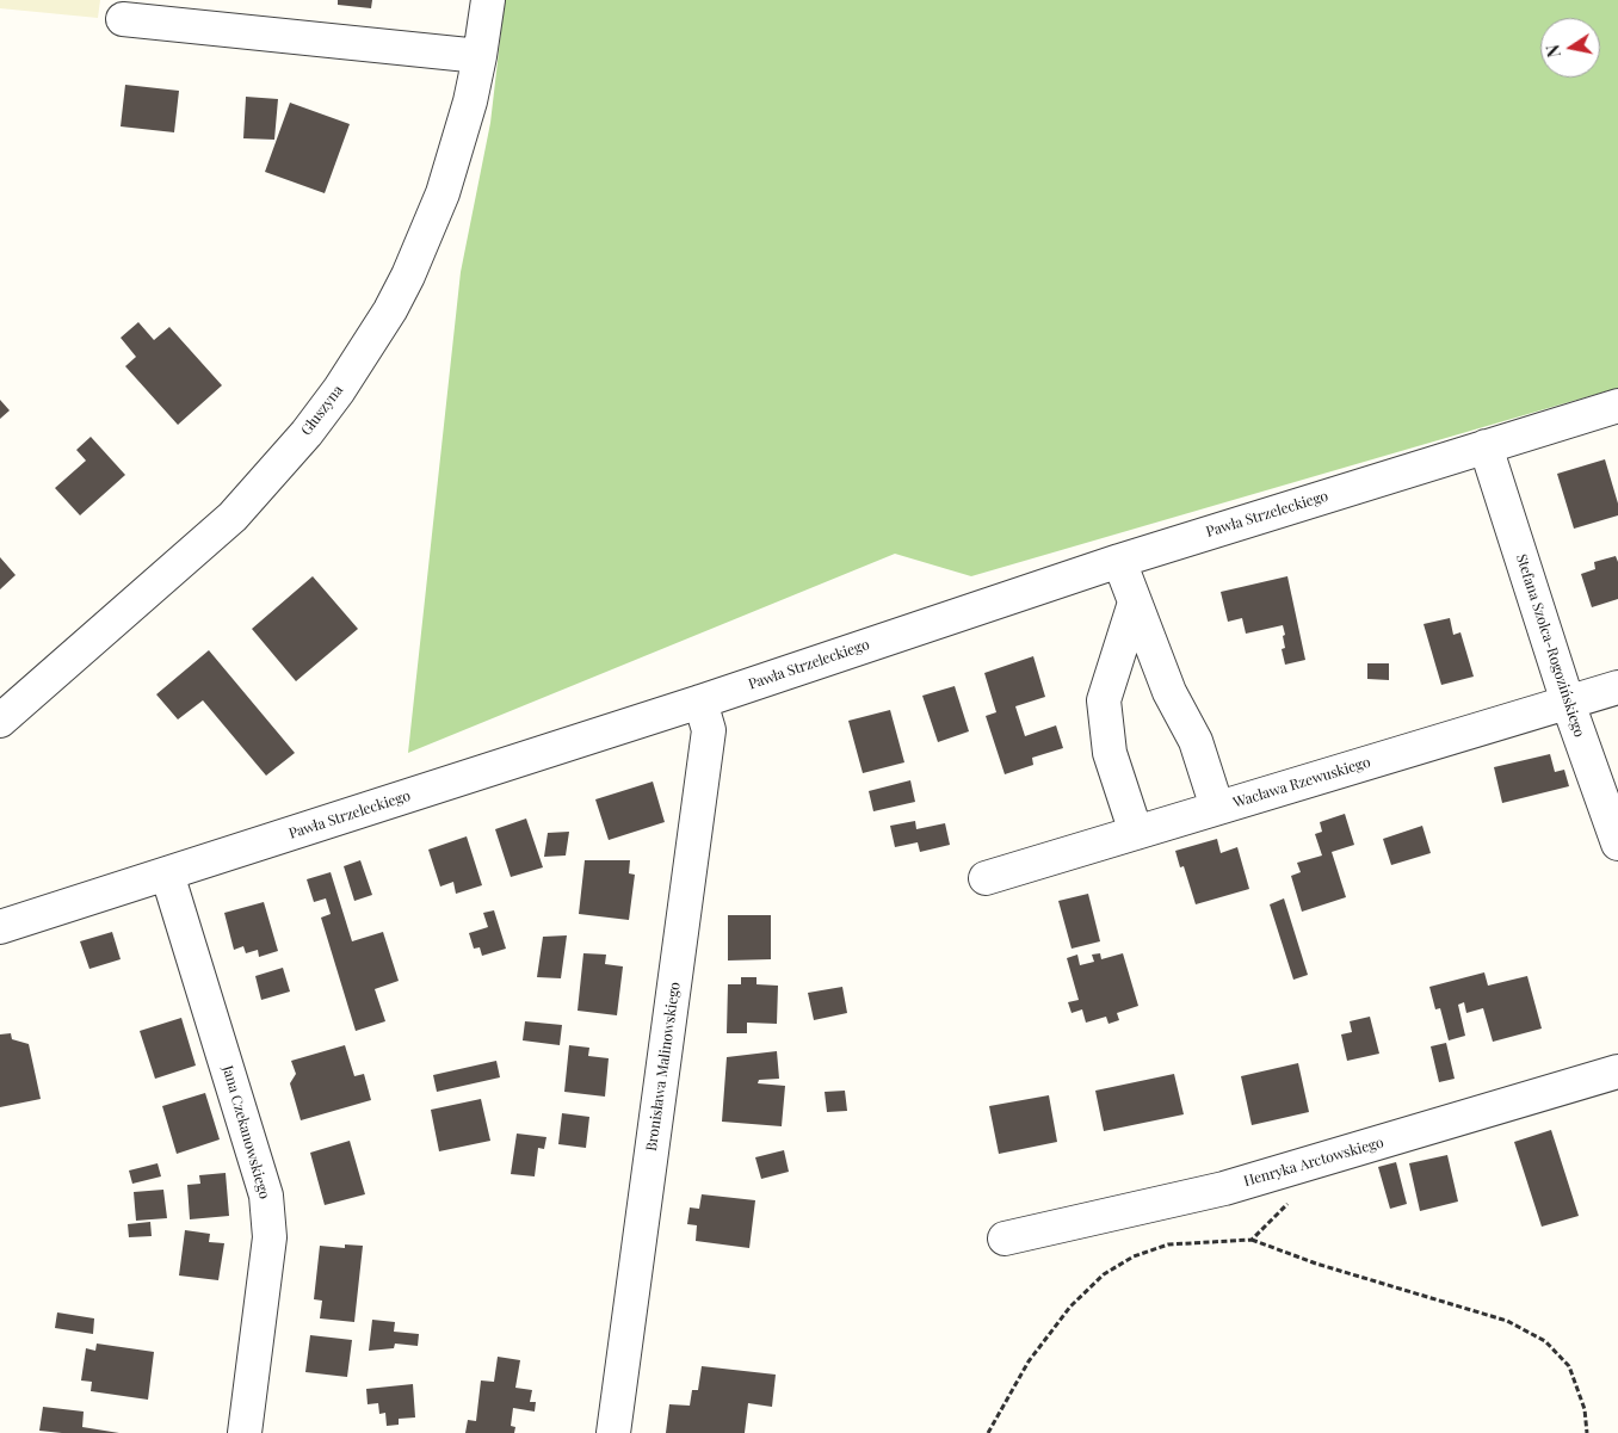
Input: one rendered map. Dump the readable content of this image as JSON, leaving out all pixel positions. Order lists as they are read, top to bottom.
{
  "streets": {
    "street": [
      "Głuszyna",
      "Pawła Strzeleckiego",
      "Stefana Szolca-Rogozińskiego",
      "Wacława Rzewuskiego",
      "Bronisława Malinowskiego",
      "Jana Czekanowskiego",
      "Henryka Arctowskiego"
    ]
  },
  "crossings": [
    ["Pawła Strzeleckiego", "Stefana Szolca-Rogozińskiego"],
    ["Pawła Strzeleckiego", "Bronisława Malinowskiego"],
    ["Pawła Strzeleckiego", "Jana Czekanowskiego"],
    ["Stefana Szolca-Rogozińskiego", "Wacława Rzewuskiego"]
  ],
  "north": "left"
}
